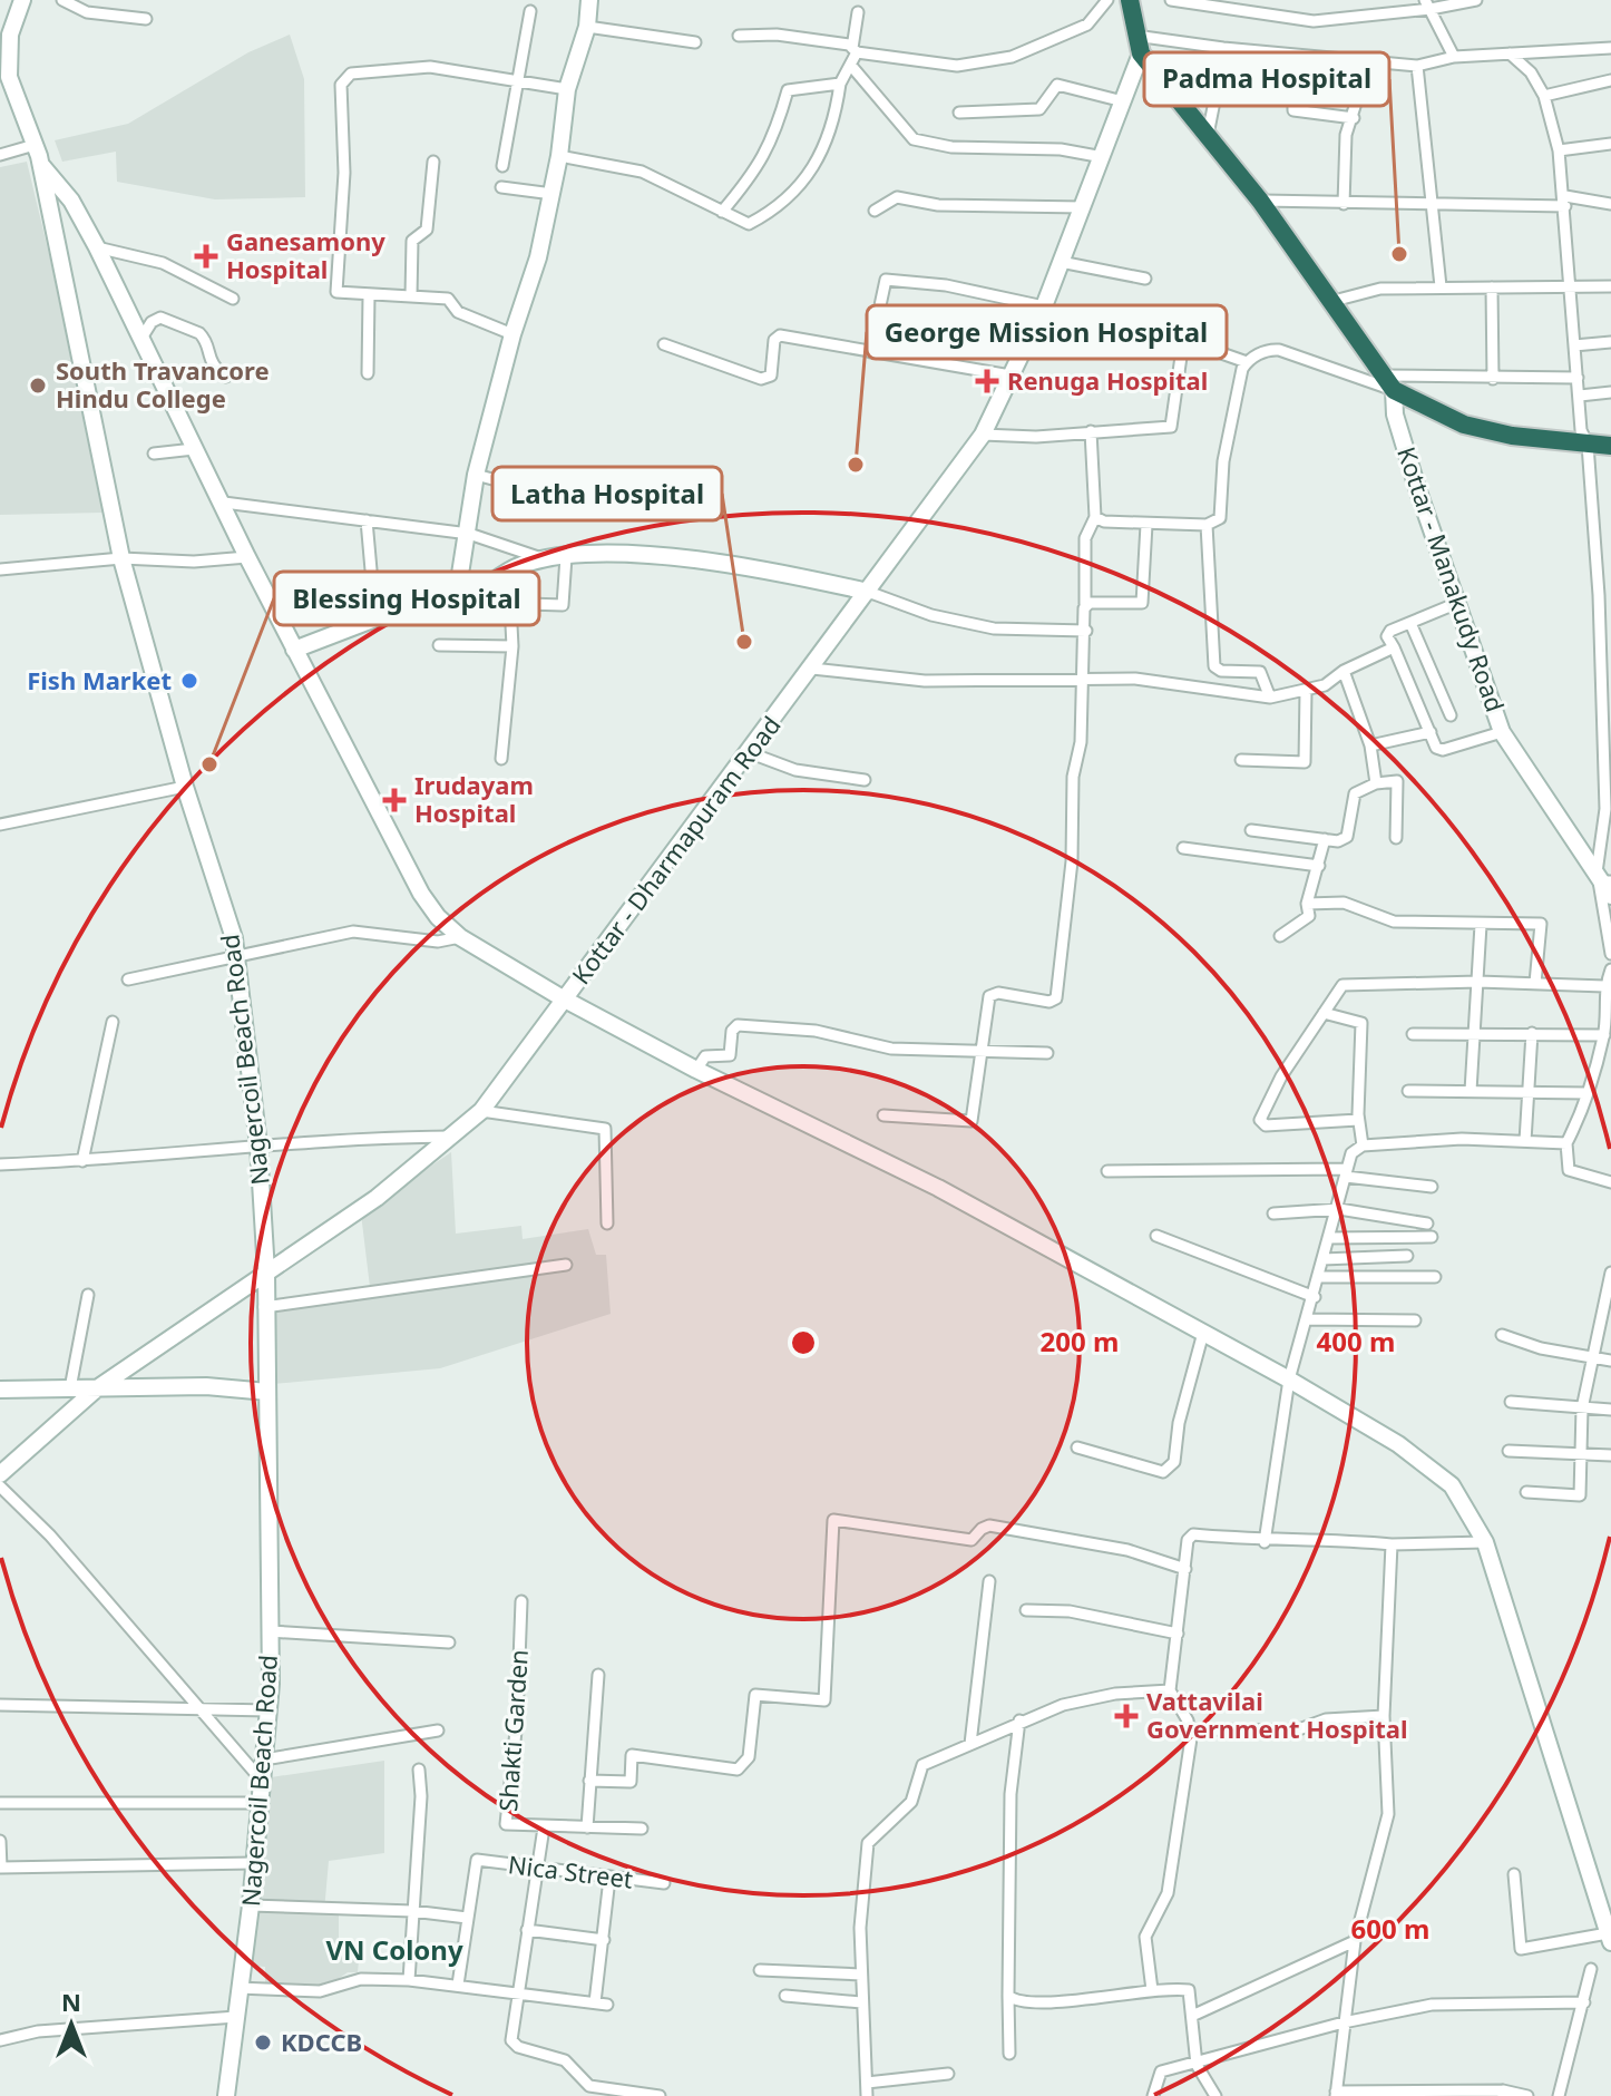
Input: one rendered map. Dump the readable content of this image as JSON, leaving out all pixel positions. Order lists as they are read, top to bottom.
{
  "streets": {
    "main road": ["Kottar - Manakudy Road", "Kottar - Dharmapuram Road", "Nagercoil Beach Road"],
    "street": ["Shakti Garden", "Nica Street"]
  },
  "crossings": [
    ["Kottar - Dharmapuram Road", "Nagercoil Beach Road"]
  ],
  "districts": ["VN Colony"],
  "places": {
    "other": [
      "Padma Hospital",
      "South Travancore Hindu College",
      "George Mission Hospital",
      "Latha Hospital",
      "Fish Market",
      "Blessing Hospital",
      "KDCCB"
    ],
    "health": [
      "Ganesamony Hospital",
      "Renuga Hospital",
      "Irudayam Hospital",
      "Vattavilai Government Hospital"
    ]
  },
  "north": "top",
  "rings": ["200 m", "400 m", "600 m"]
}
